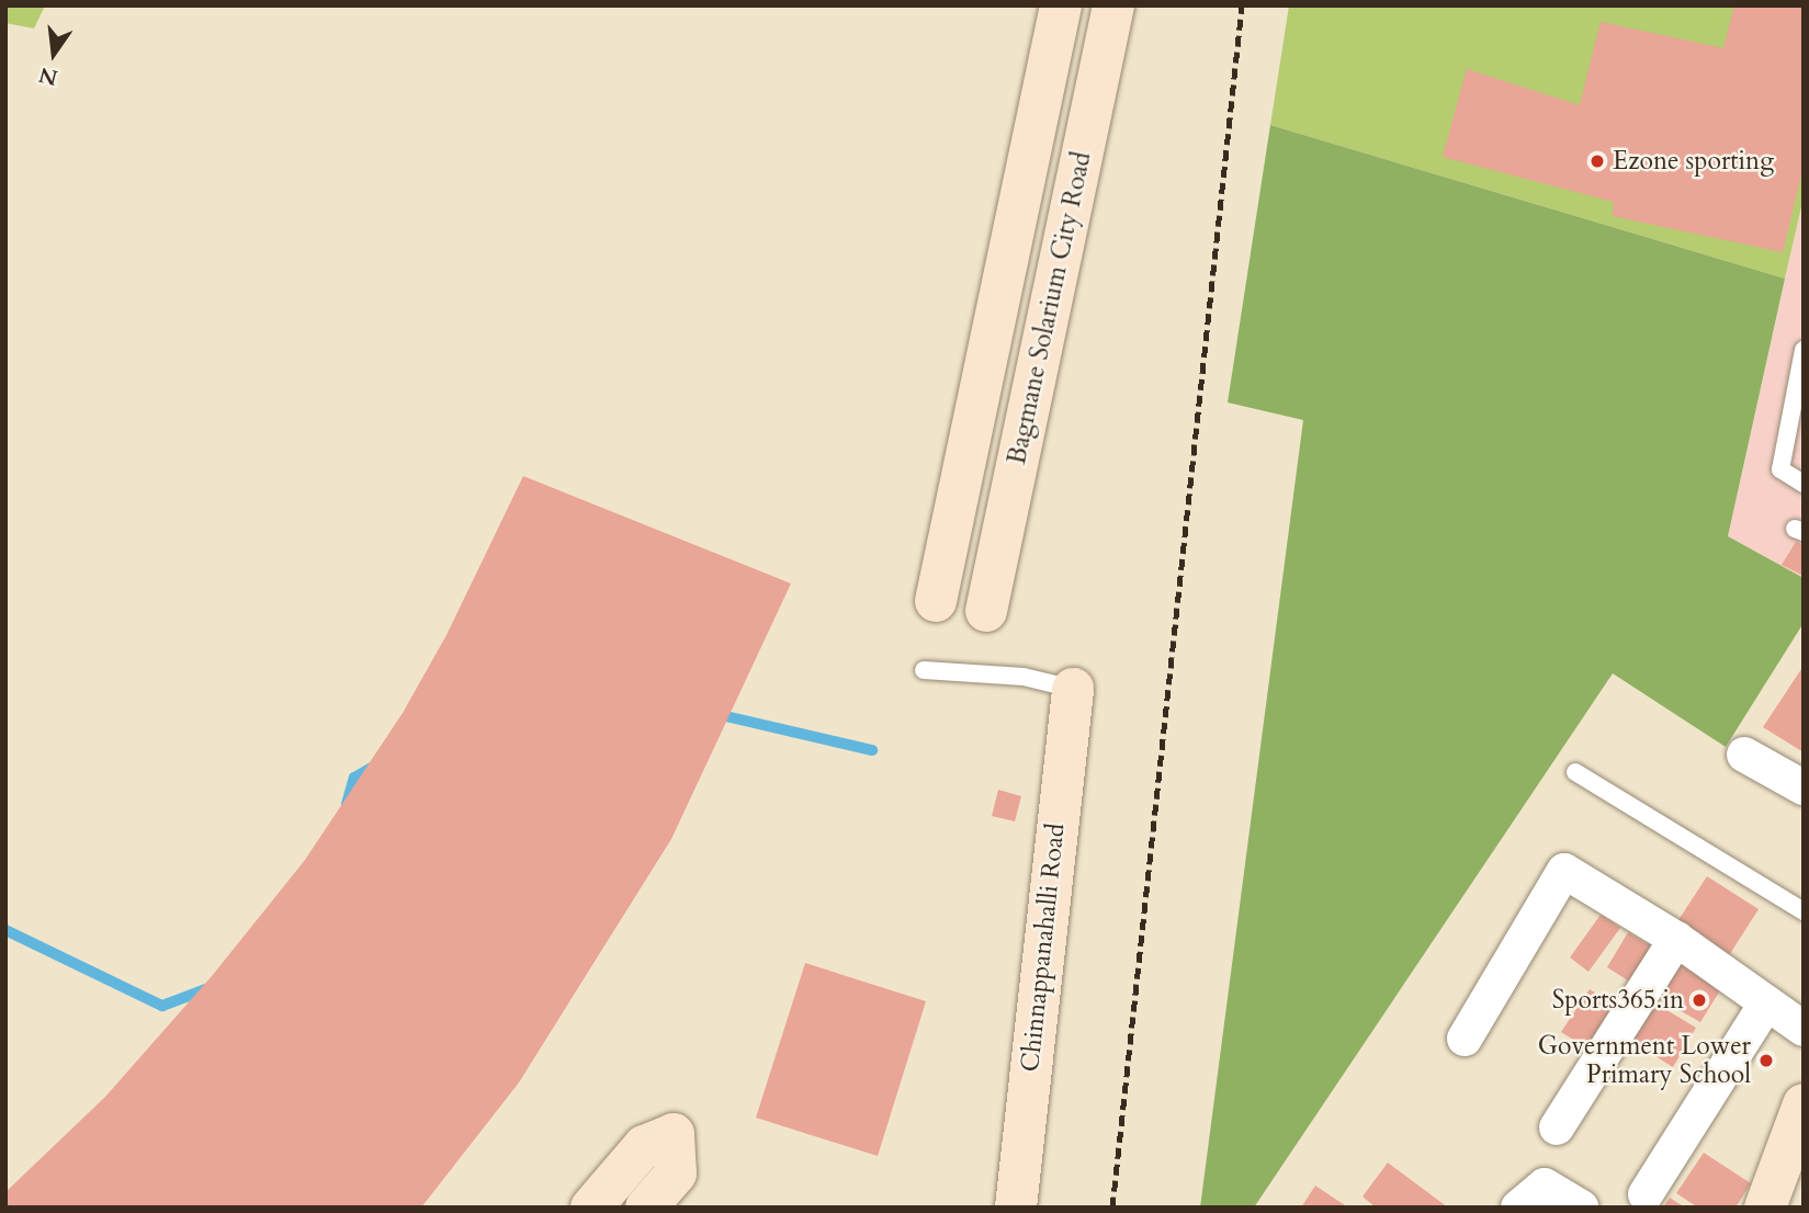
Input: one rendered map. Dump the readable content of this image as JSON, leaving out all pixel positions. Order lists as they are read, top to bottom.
{
  "streets": {
    "street": ["Bagmane Solarium City Road", "Chinnappanahalli Road"]
  },
  "places": ["Ezone sporting", "Sports365.in", "Government Lower Primary School"],
  "north": "bottom"
}
